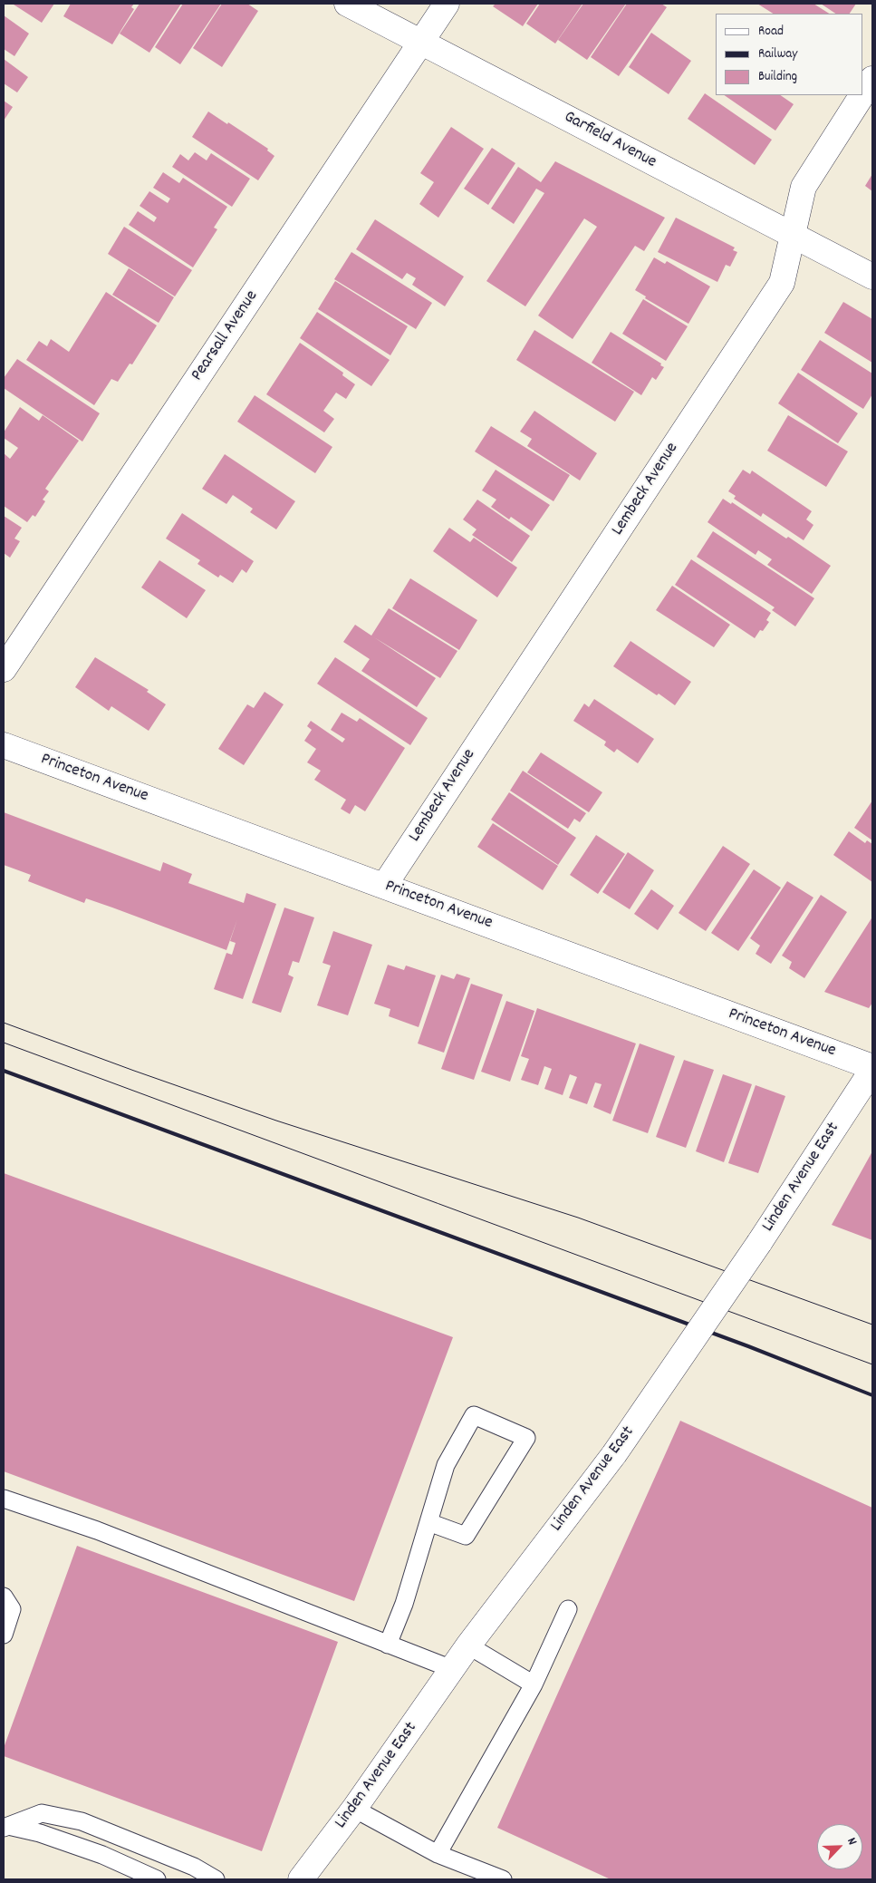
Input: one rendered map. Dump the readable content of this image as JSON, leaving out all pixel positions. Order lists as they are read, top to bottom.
{
  "streets": {
    "street": [
      "Garfield Avenue",
      "Pearsall Avenue",
      "Lembeck Avenue",
      "Princeton Avenue",
      "Linden Avenue East"
    ]
  },
  "crossings": [
    ["Garfield Avenue", "Pearsall Avenue"],
    ["Garfield Avenue", "Lembeck Avenue"],
    ["Lembeck Avenue", "Princeton Avenue"],
    ["Princeton Avenue", "Linden Avenue East"]
  ],
  "legend": ["Road", "Railway", "Building"],
  "north": "top right"
}
